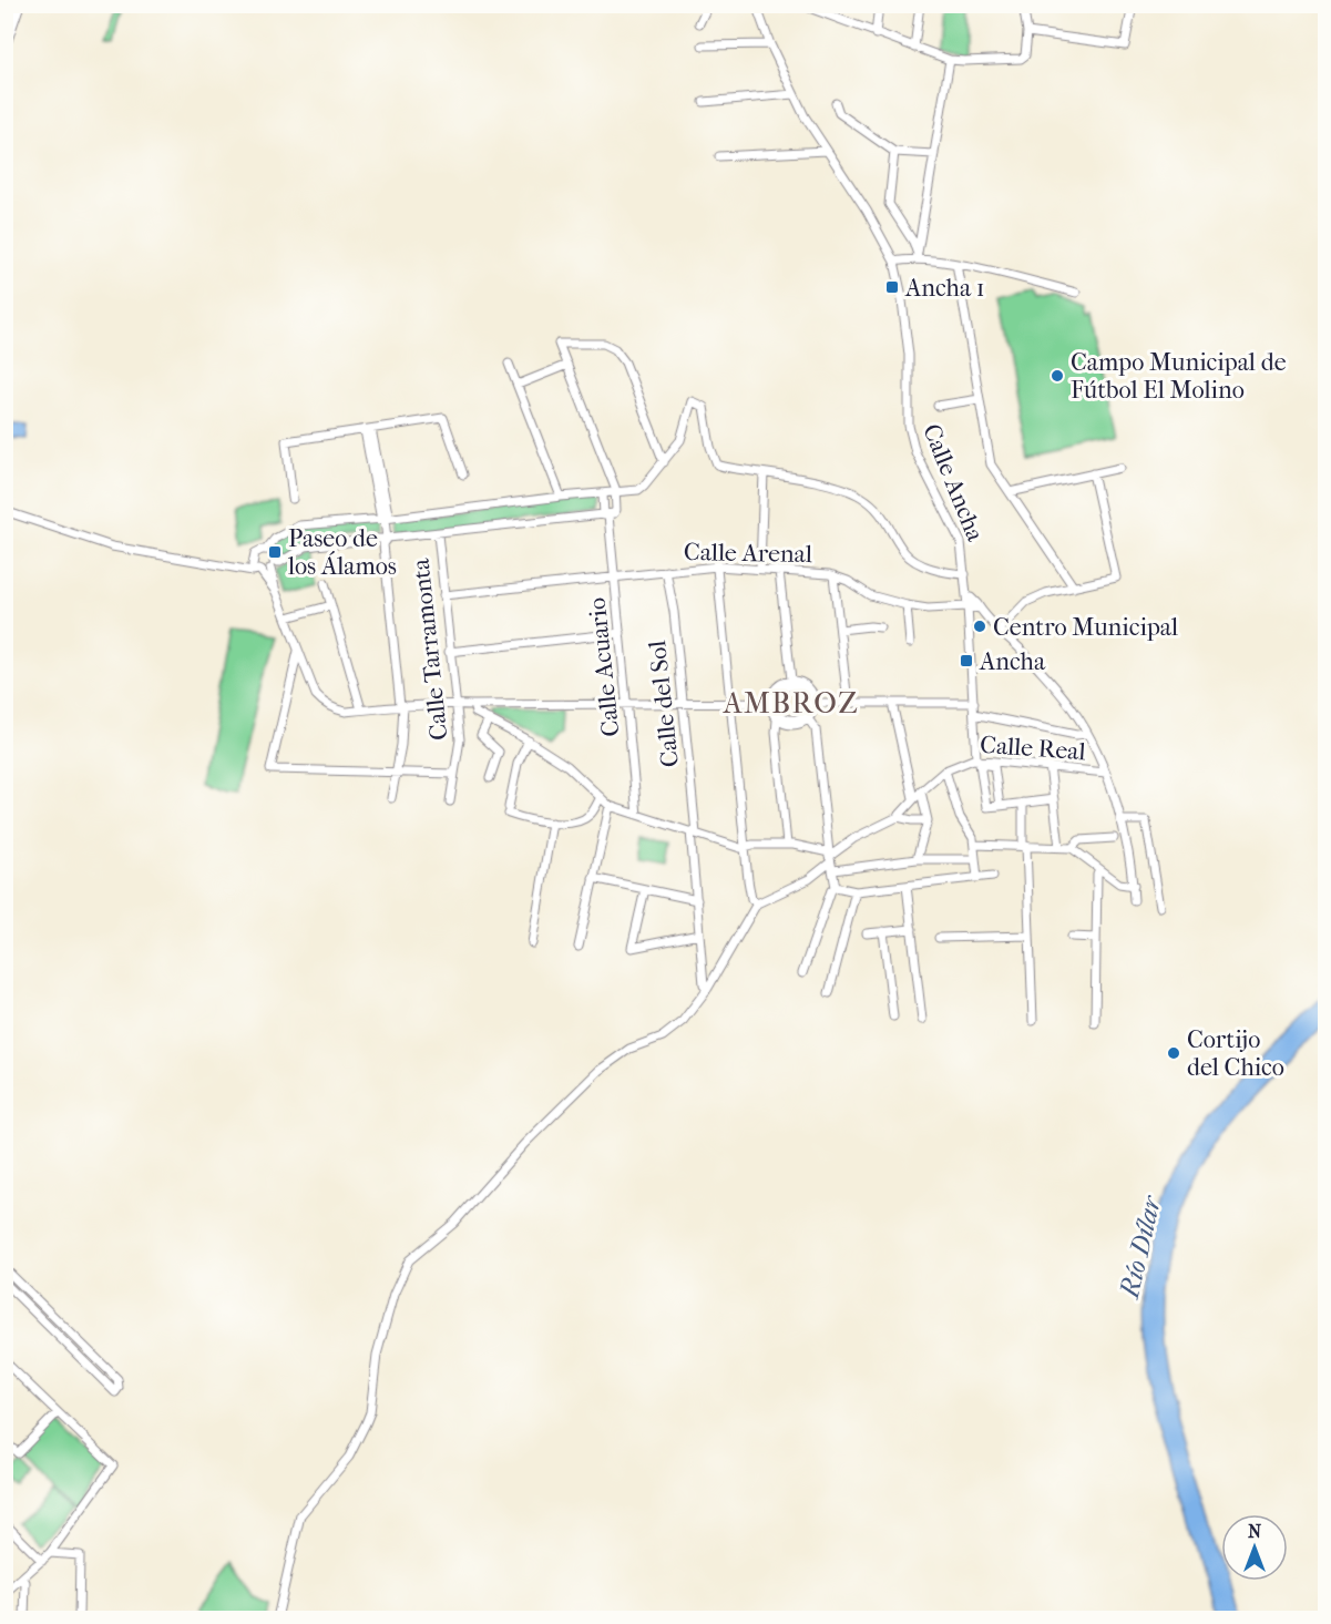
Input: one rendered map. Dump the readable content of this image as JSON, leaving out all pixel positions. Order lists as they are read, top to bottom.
{
  "streets": {
    "street": [
      "Calle Ancha",
      "Calle Arenal",
      "Calle Tarramonta",
      "Calle Acuario",
      "Calle del Sol",
      "Calle Real"
    ]
  },
  "crossings": [
    ["Calle Ancha", "Calle Arenal"],
    ["Calle Ancha", "Calle Real"],
    ["Calle Arenal", "Calle Tarramonta"],
    ["Calle Arenal", "Calle Acuario"],
    ["Calle Arenal", "Calle del Sol"]
  ],
  "districts": ["AMBROZ"],
  "water": ["Río Dílar"],
  "places": {
    "transit": ["Ancha 1", "Paseo de los Álamos", "Ancha"],
    "other": ["Campo Municipal de Fútbol El Molino", "Centro Municipal", "Cortijo del Chico"]
  },
  "north": "top"
}
